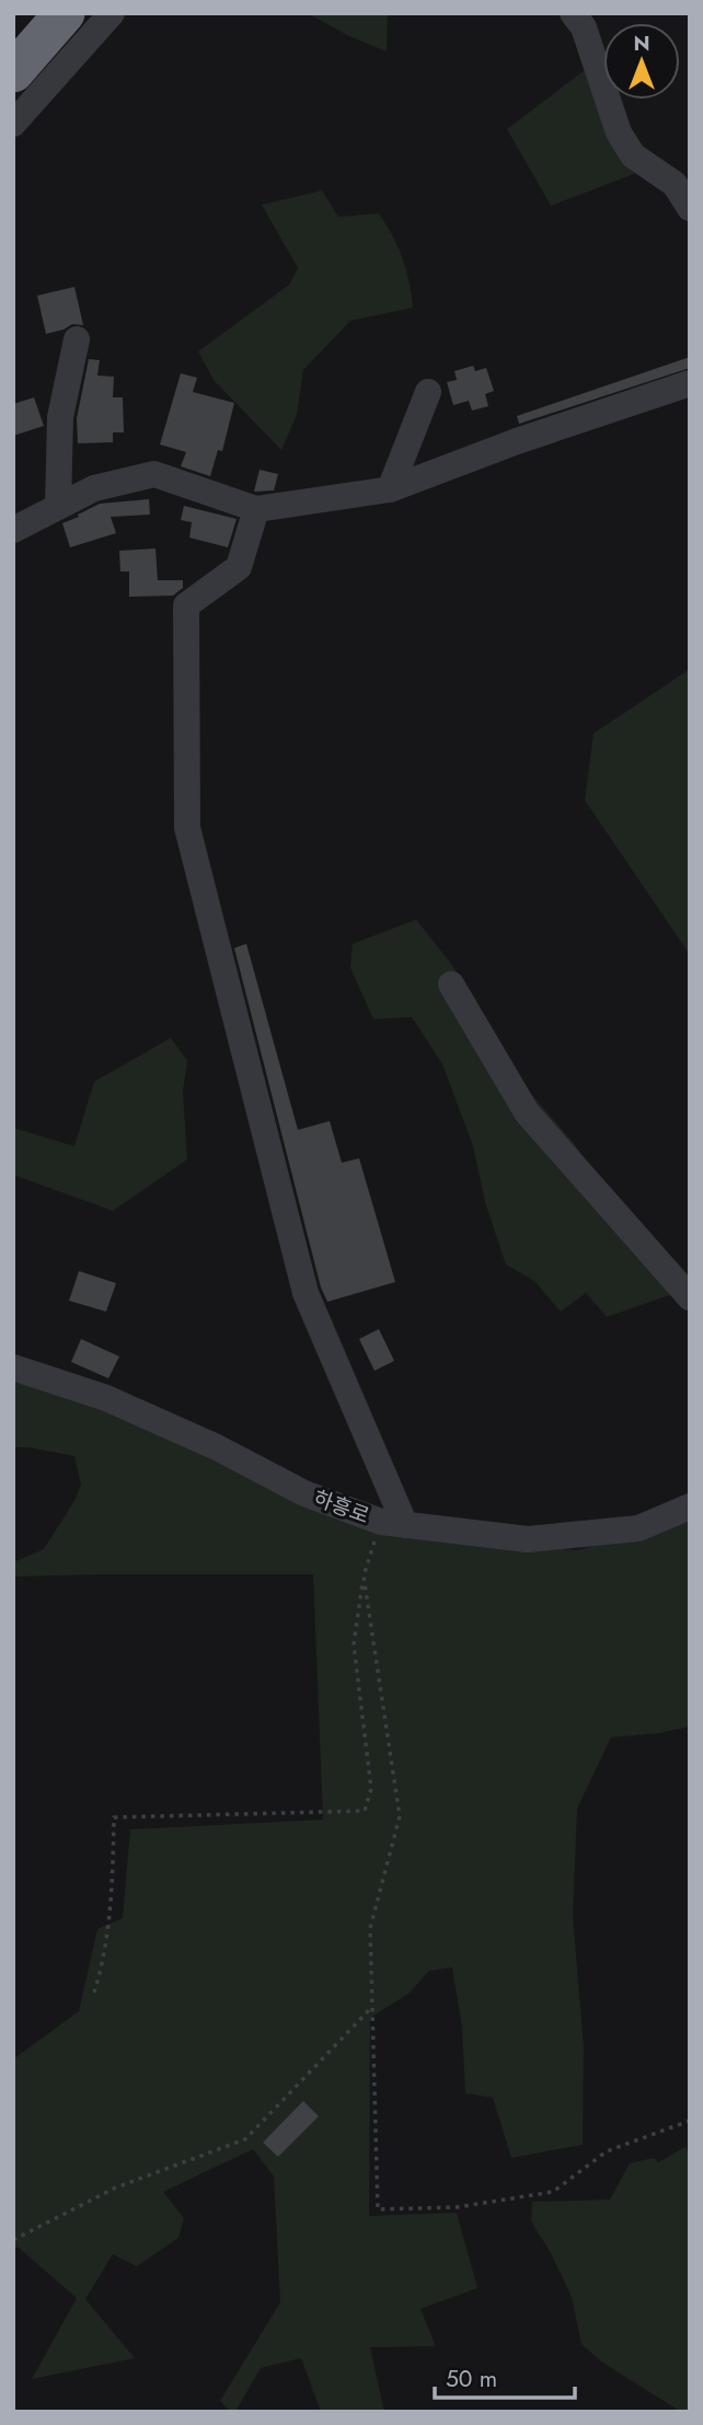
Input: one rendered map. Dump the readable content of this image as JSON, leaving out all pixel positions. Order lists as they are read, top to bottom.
{
  "streets": {
    "street": ["하흥로"]
  },
  "scale_bar": "50 m",
  "north": "top"
}
